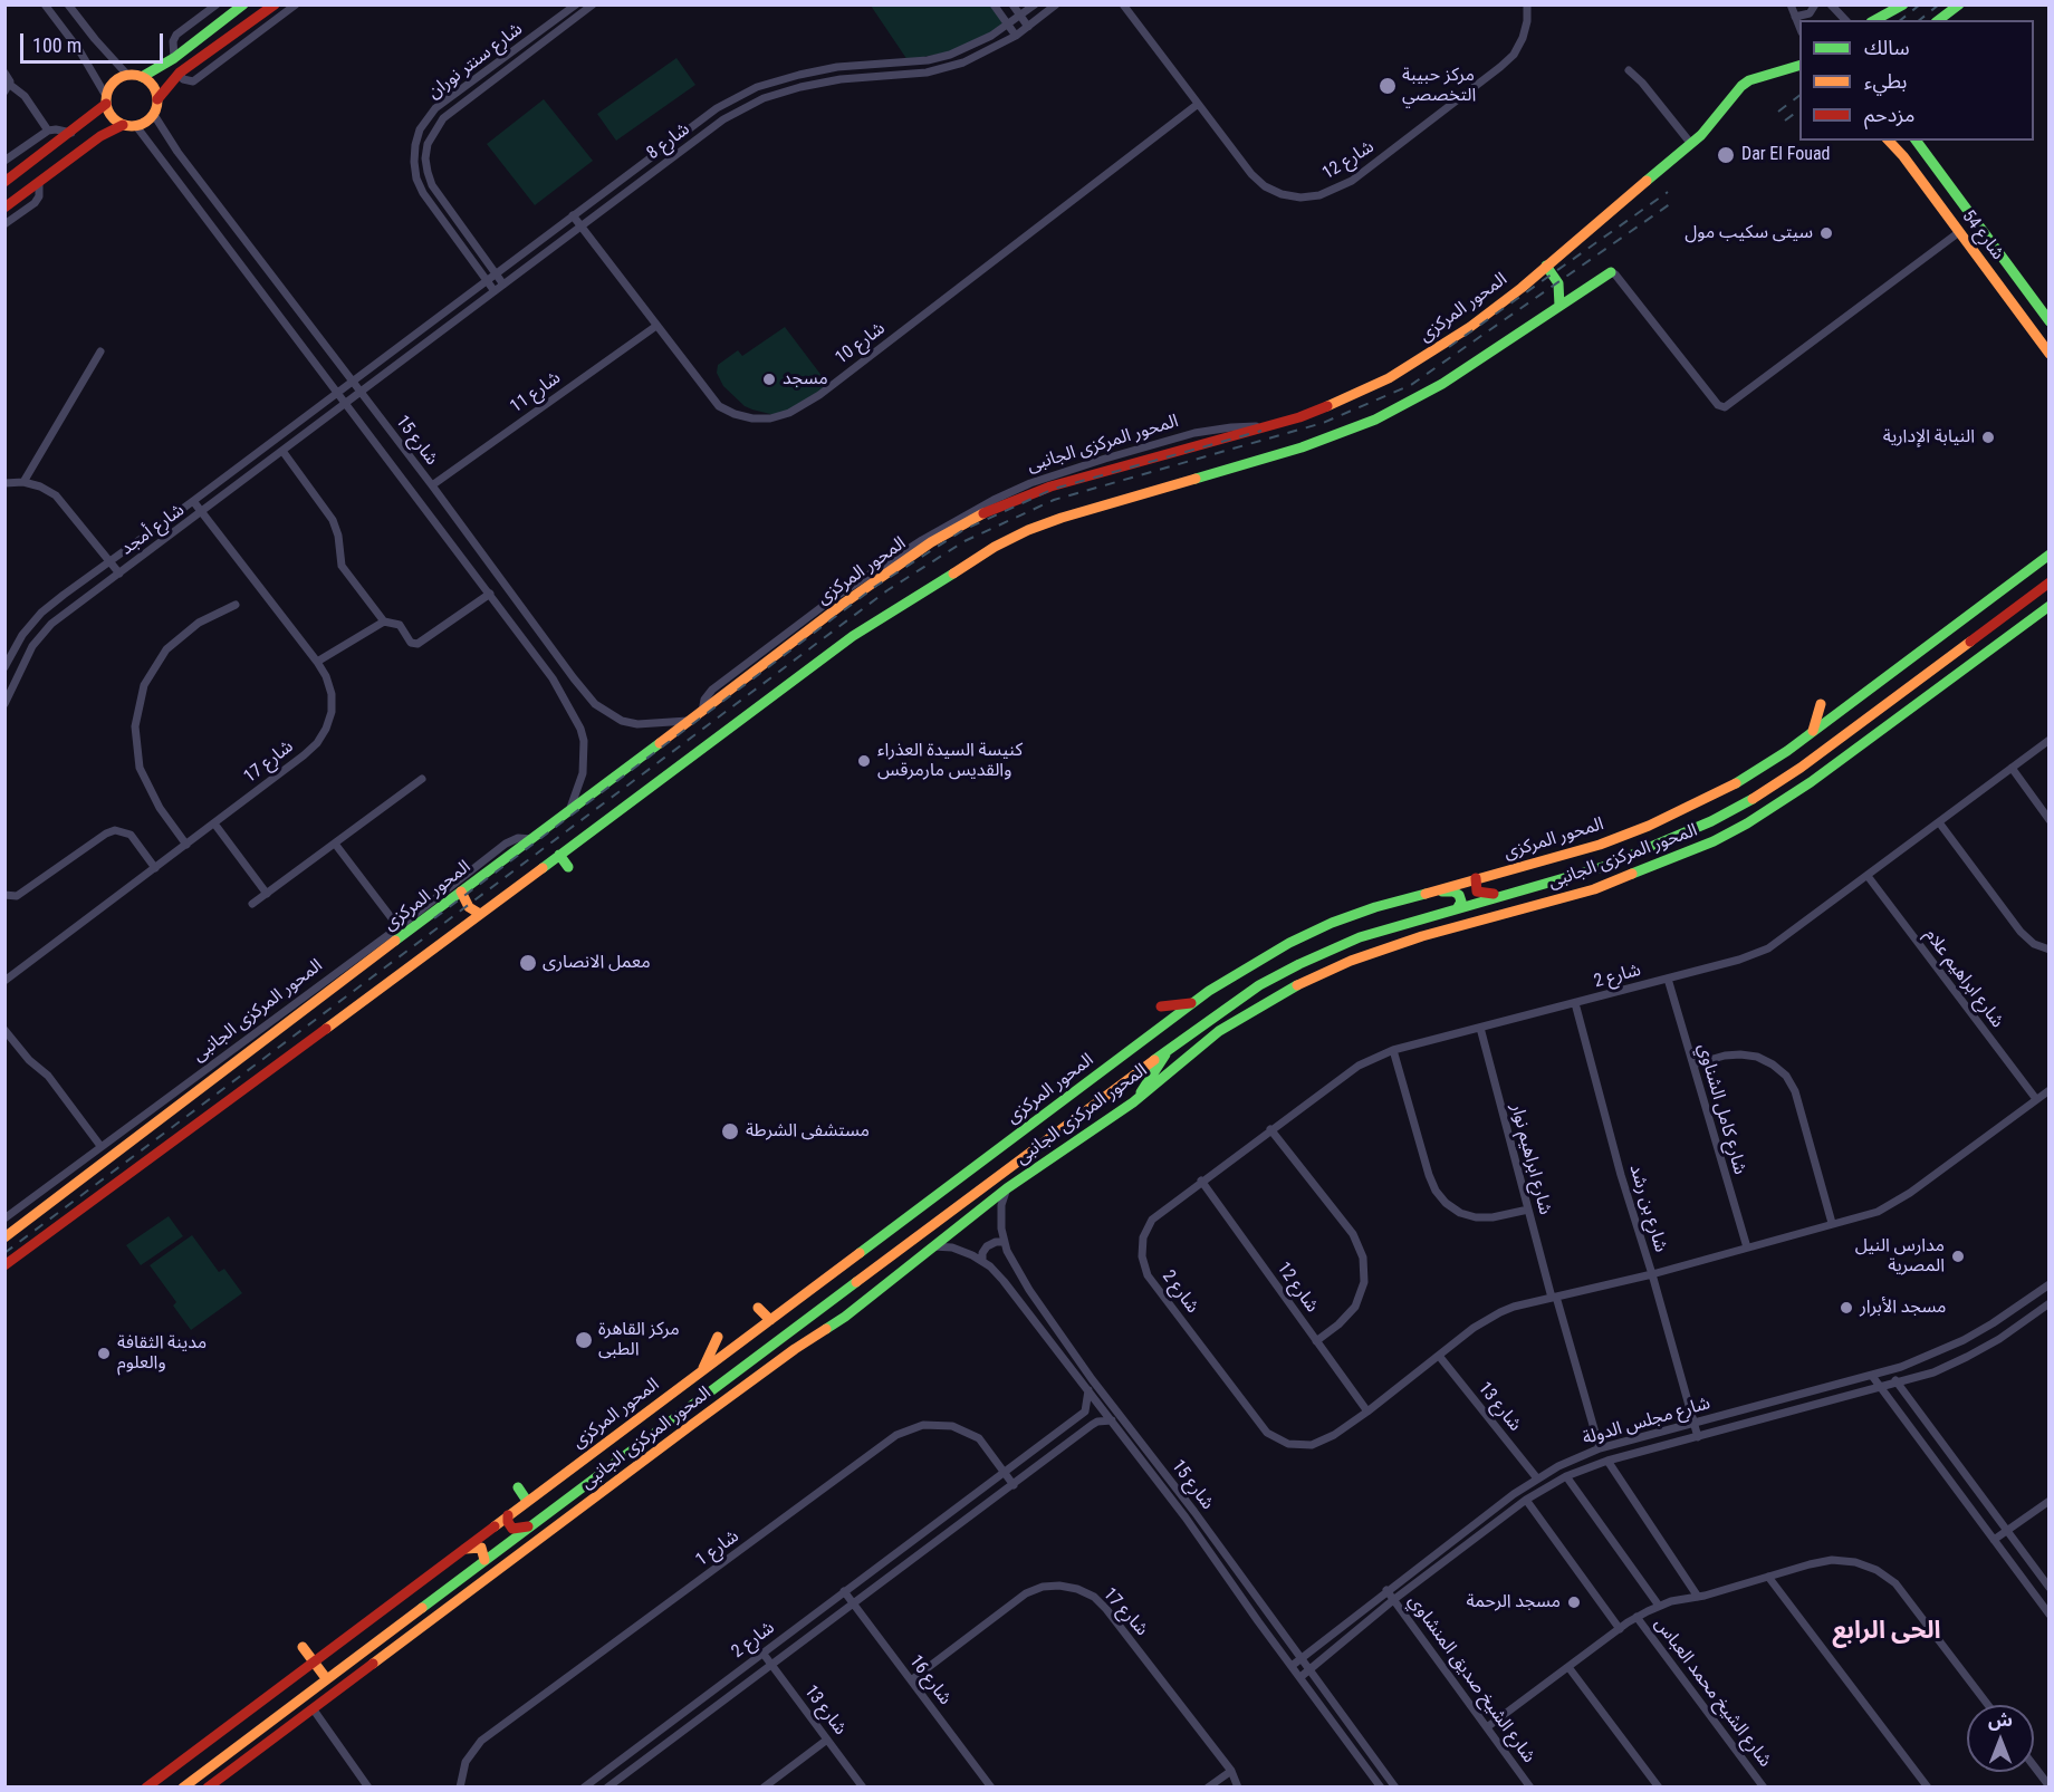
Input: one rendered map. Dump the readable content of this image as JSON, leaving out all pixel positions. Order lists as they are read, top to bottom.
{
  "streets": {
    "main road": ["شارع 54", "المحور المركزى", "المحور المركزى الجانبى"],
    "street": [
      "شارع سنتر نوران",
      "شارع 8",
      "شارع 12",
      "شارع 10",
      "شارع 11",
      "شارع 15",
      "شارع أمجد",
      "شارع 17",
      "شارع 2",
      "شارع ابراهيم علام",
      "شارع كامل الشناوي",
      "شارع ابراهيم نوار",
      "شارع بن رشد",
      "شارع 13",
      "شارع مجلس الدولة",
      "شارع 1",
      "شارع الشيخ صديق المنشاوي",
      "شارع 16",
      "شارع الشيخ محمد العباس"
    ]
  },
  "crossings": [
    ["شارع سنتر نوران", "شارع 8"],
    ["شارع 8", "شارع 10"],
    ["شارع 8", "شارع 15"],
    ["شارع 8", "شارع أمجد"],
    ["شارع 12", "شارع 10"],
    ["شارع 12", "شارع 2"],
    ["المحور المركزى", "شارع 15"],
    ["المحور المركزى", "المحور المركزى الجانبى"],
    ["شارع 10", "شارع 11"],
    ["شارع 11", "شارع 15"],
    ["شارع 15", "المحور المركزى الجانبى"],
    ["شارع 15", "شارع أمجد"],
    ["شارع 15", "شارع 2"],
    ["شارع 15", "شارع مجلس الدولة"],
    ["شارع أمجد", "شارع 17"],
    ["شارع 17", "شارع 16"],
    ["شارع 2", "شارع ابراهيم علام"],
    ["شارع 2", "شارع كامل الشناوي"],
    ["شارع 2", "شارع ابراهيم نوار"],
    ["شارع 2", "شارع بن رشد"],
    ["شارع 2", "شارع 13"],
    ["شارع 2", "شارع 1"],
    ["شارع 2", "شارع 16"],
    ["شارع ابراهيم نوار", "شارع مجلس الدولة"],
    ["شارع بن رشد", "شارع مجلس الدولة"],
    ["شارع 13", "شارع مجلس الدولة"],
    ["شارع مجلس الدولة", "شارع الشيخ صديق المنشاوي"]
  ],
  "districts": ["الحى الرابع"],
  "places": [
    "مركز حبيبة التخصصي",
    "Dar El Fouad",
    "سيتى سكيب مول",
    "مسجد",
    "النيابة الإدارية",
    "كنيسة السيدة العذراء والقديس مارمرقس",
    "معمل الانصارى",
    "مستشفى الشرطة",
    "مدارس النيل المصرية",
    "مسجد الأبرار",
    "مركز القاهرة الطبى",
    "مدينة الثقافة والعلوم",
    "مسجد الرحمة"
  ],
  "legend": ["سالك", "بطيء", "مزدحم"],
  "scale_bar": "100 m",
  "north": "top"
}
